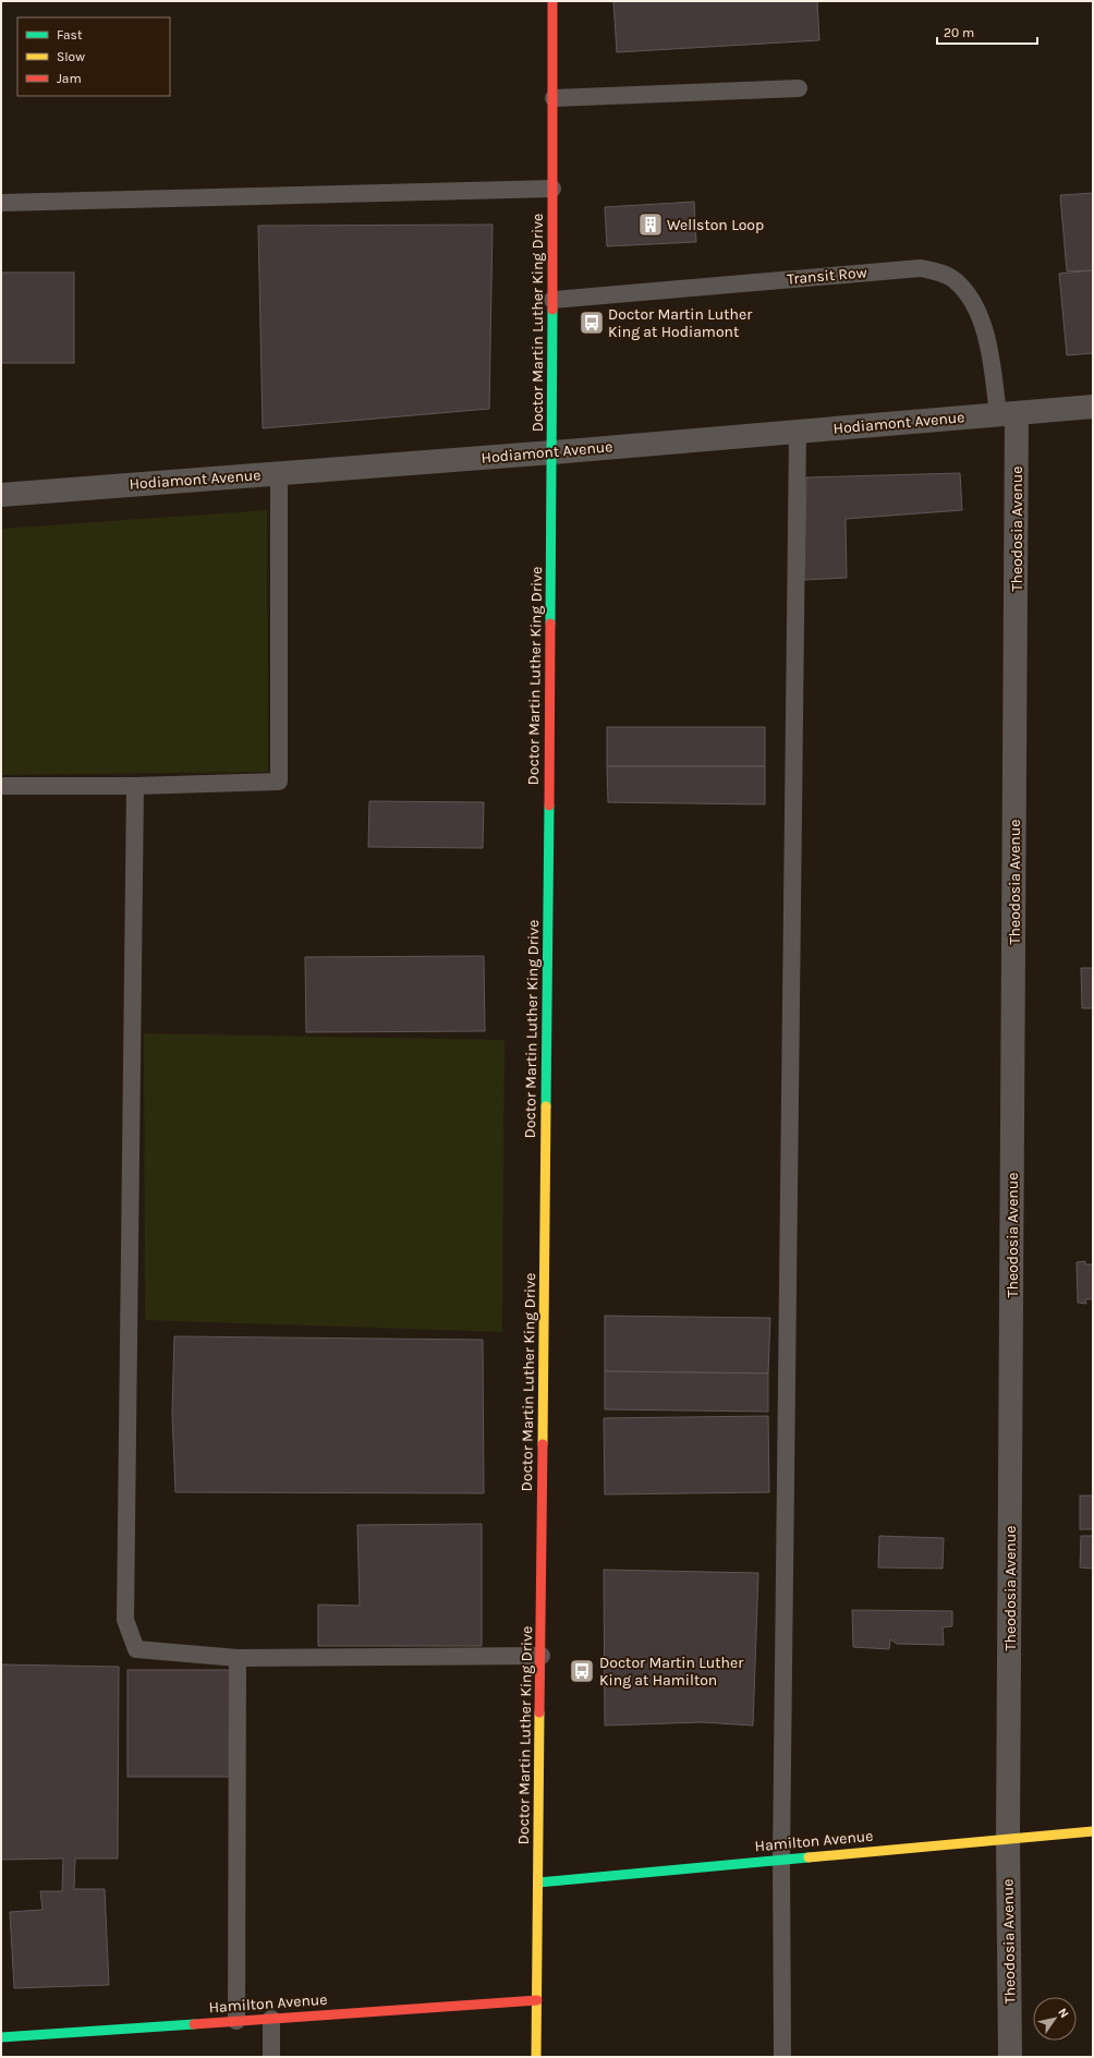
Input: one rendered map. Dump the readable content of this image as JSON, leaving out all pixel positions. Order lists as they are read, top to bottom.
{
  "streets": {
    "main road": ["Doctor Martin Luther King Drive", "Hamilton Avenue"],
    "street": ["Hodiamont Avenue", "Theodosia Avenue"],
    "lane": ["Transit Row"]
  },
  "crossings": [
    ["Transit Row", "Doctor Martin Luther King Drive"],
    ["Transit Row", "Hodiamont Avenue"],
    ["Transit Row", "Theodosia Avenue"],
    ["Doctor Martin Luther King Drive", "Hodiamont Avenue"],
    ["Doctor Martin Luther King Drive", "Hamilton Avenue"],
    ["Hodiamont Avenue", "Theodosia Avenue"],
    ["Theodosia Avenue", "Hamilton Avenue"]
  ],
  "places": {
    "building": ["Wellston Loop"],
    "bus stop": ["Doctor Martin Luther King at Hodiamont", "Doctor Martin Luther King at Hamilton"]
  },
  "legend": ["Fast", "Slow", "Jam"],
  "scale_bar": "20 m",
  "north": "top right"
}
